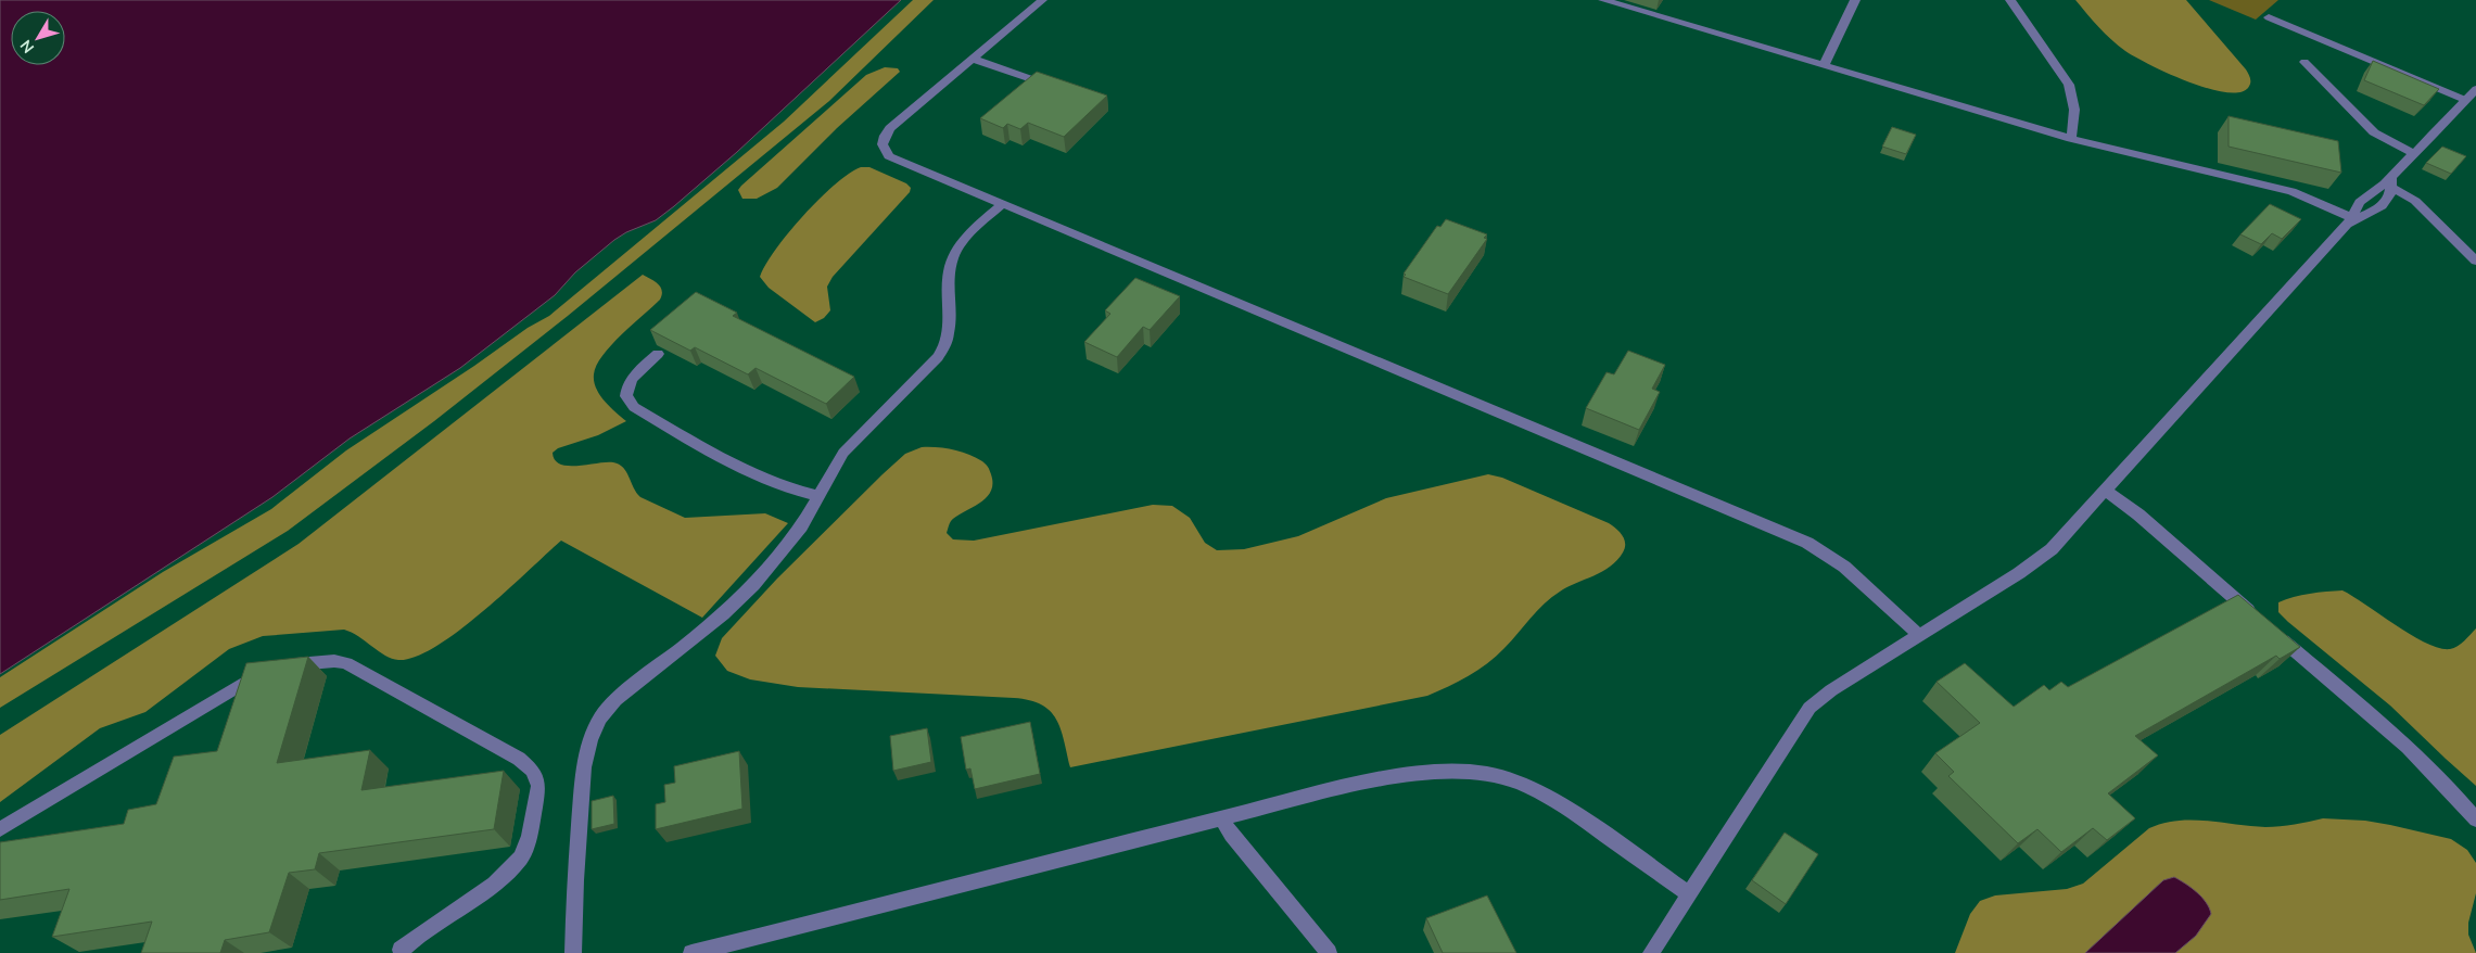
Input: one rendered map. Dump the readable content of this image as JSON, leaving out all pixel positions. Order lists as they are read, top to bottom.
{
  "north": "bottom left"
}
